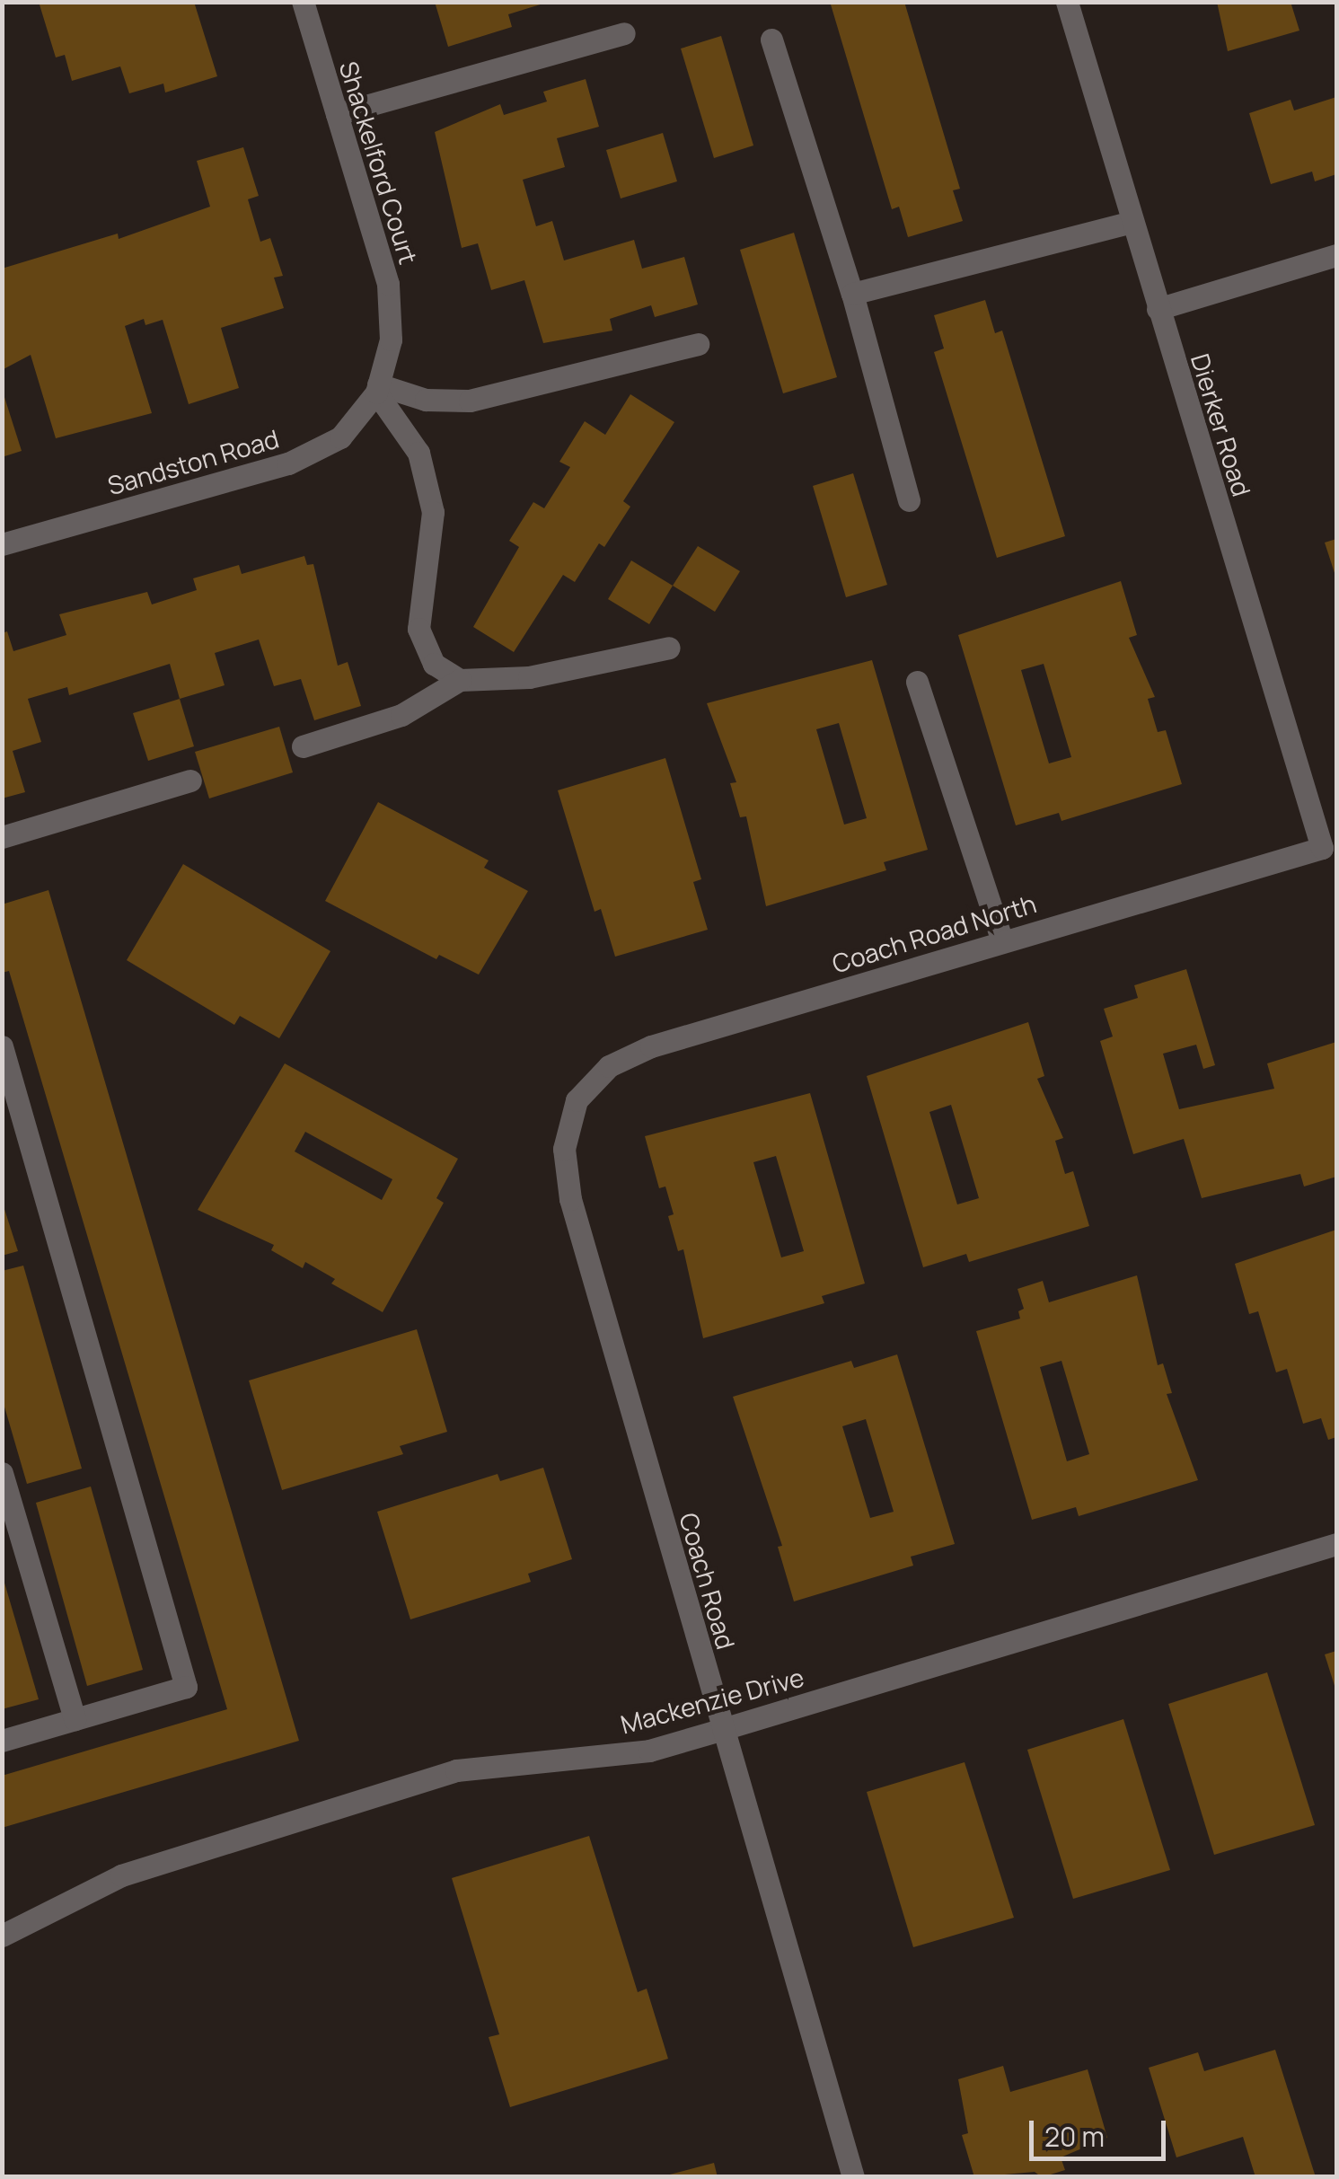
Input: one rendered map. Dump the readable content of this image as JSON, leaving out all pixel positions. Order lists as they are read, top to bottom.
{
  "streets": {
    "street": [
      "Shackelford Court",
      "Dierker Road",
      "Sandston Road",
      "Coach Road North",
      "Coach Road",
      "Mackenzie Drive"
    ]
  },
  "crossings": [
    ["Shackelford Court", "Sandston Road"],
    ["Dierker Road", "Coach Road North"],
    ["Coach Road North", "Coach Road"],
    ["Coach Road", "Mackenzie Drive"]
  ],
  "scale_bar": "20 m"
}
